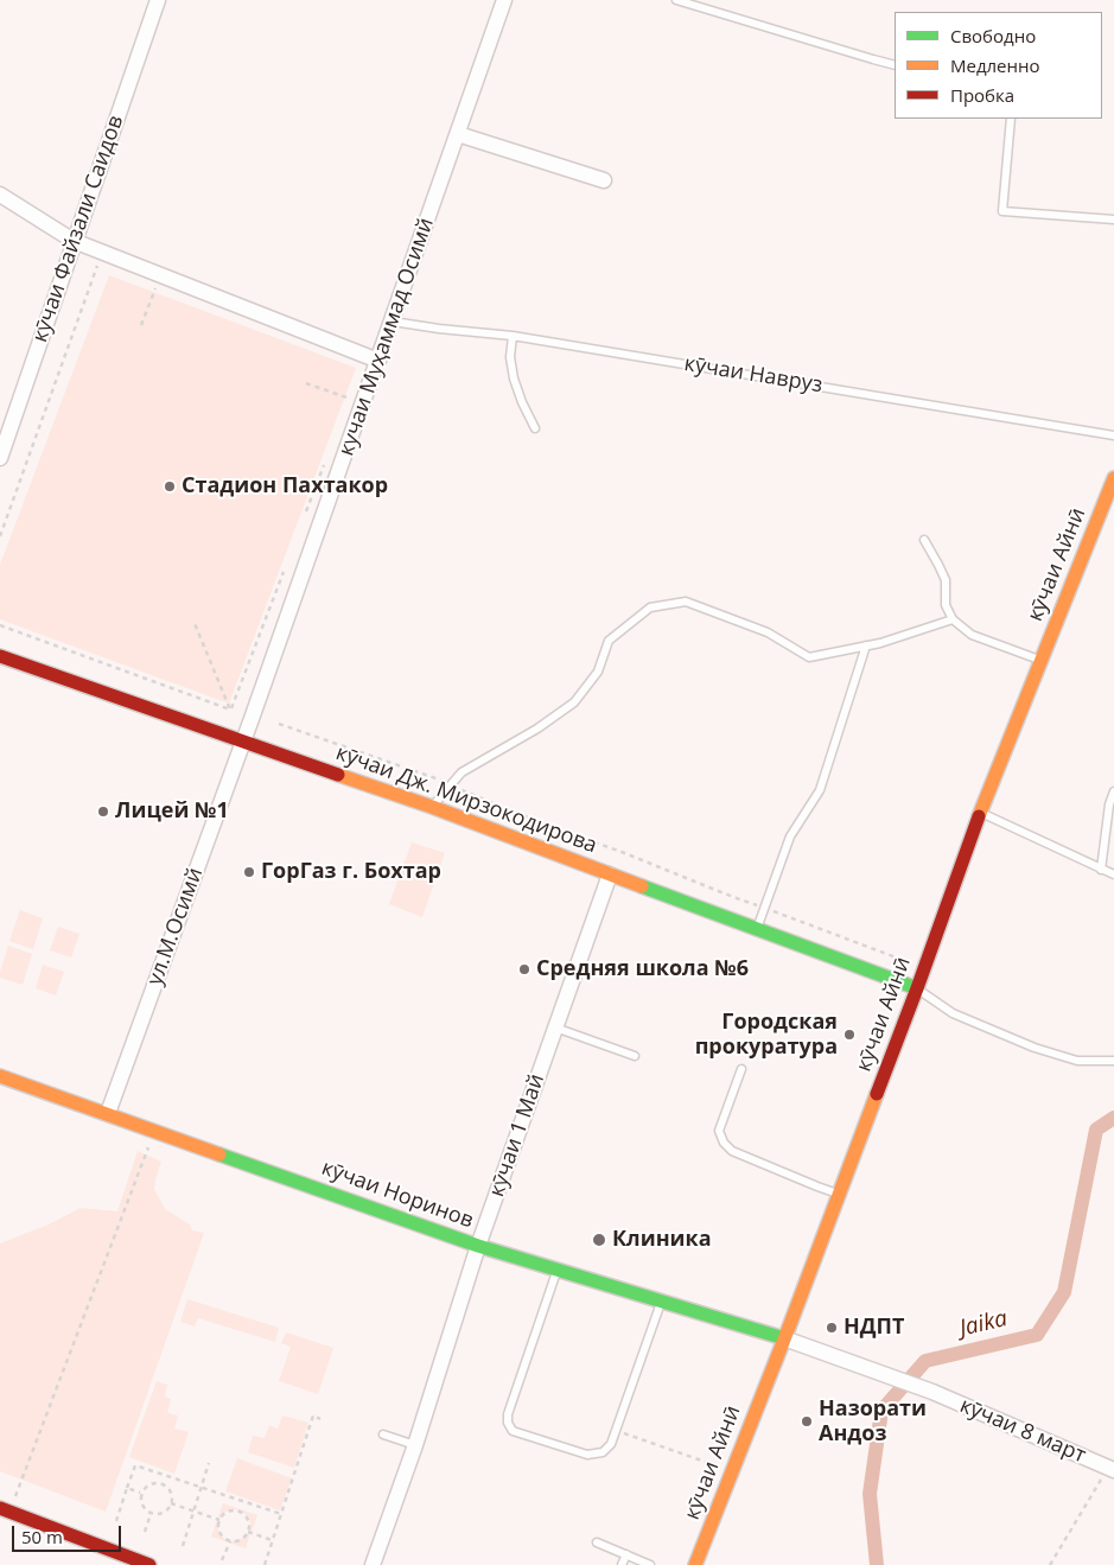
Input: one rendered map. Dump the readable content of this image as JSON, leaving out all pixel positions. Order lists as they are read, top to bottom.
{
  "streets": {
    "street": [
      "кӯчаи Файзали Саидов",
      "кучаи Муҳаммад Осимй",
      "кӯчаи Айнӣ",
      "кӯчаи Дж. Мирзокодирова",
      "ул.М.Осимй",
      "кӯчаи 1 Май",
      "кӯчаи Норинов",
      "кӯчаи 8 март"
    ],
    "lane": ["кӯчаи Навруз"]
  },
  "crossings": [
    ["кучаи Муҳаммад Осимй", "кӯчаи Навруз"],
    ["кучаи Муҳаммад Осимй", "кӯчаи Дж. Мирзокодирова"],
    ["кучаи Муҳаммад Осимй", "ул.М.Осимй"],
    ["кӯчаи Айнӣ", "кӯчаи Дж. Мирзокодирова"],
    ["кӯчаи Айнӣ", "кӯчаи Норинов"],
    ["кӯчаи Айнӣ", "кӯчаи 8 март"],
    ["кӯчаи Дж. Мирзокодирова", "ул.М.Осимй"],
    ["кӯчаи Дж. Мирзокодирова", "кӯчаи 1 Май"],
    ["ул.М.Осимй", "кӯчаи Норинов"],
    ["кӯчаи 1 Май", "кӯчаи Норинов"],
    ["кӯчаи Норинов", "кӯчаи 8 март"]
  ],
  "water": ["Jaika"],
  "places": [
    "Стадион Пахтакор",
    "Лицей №1",
    "ГорГаз г. Бохтар",
    "Средняя школа №6",
    "Городская прокуратура",
    "Клиника",
    "НДПТ",
    "Назорати Андоз"
  ],
  "legend": ["Свободно", "Медленно", "Пробка"],
  "scale_bar": "50 m"
}
